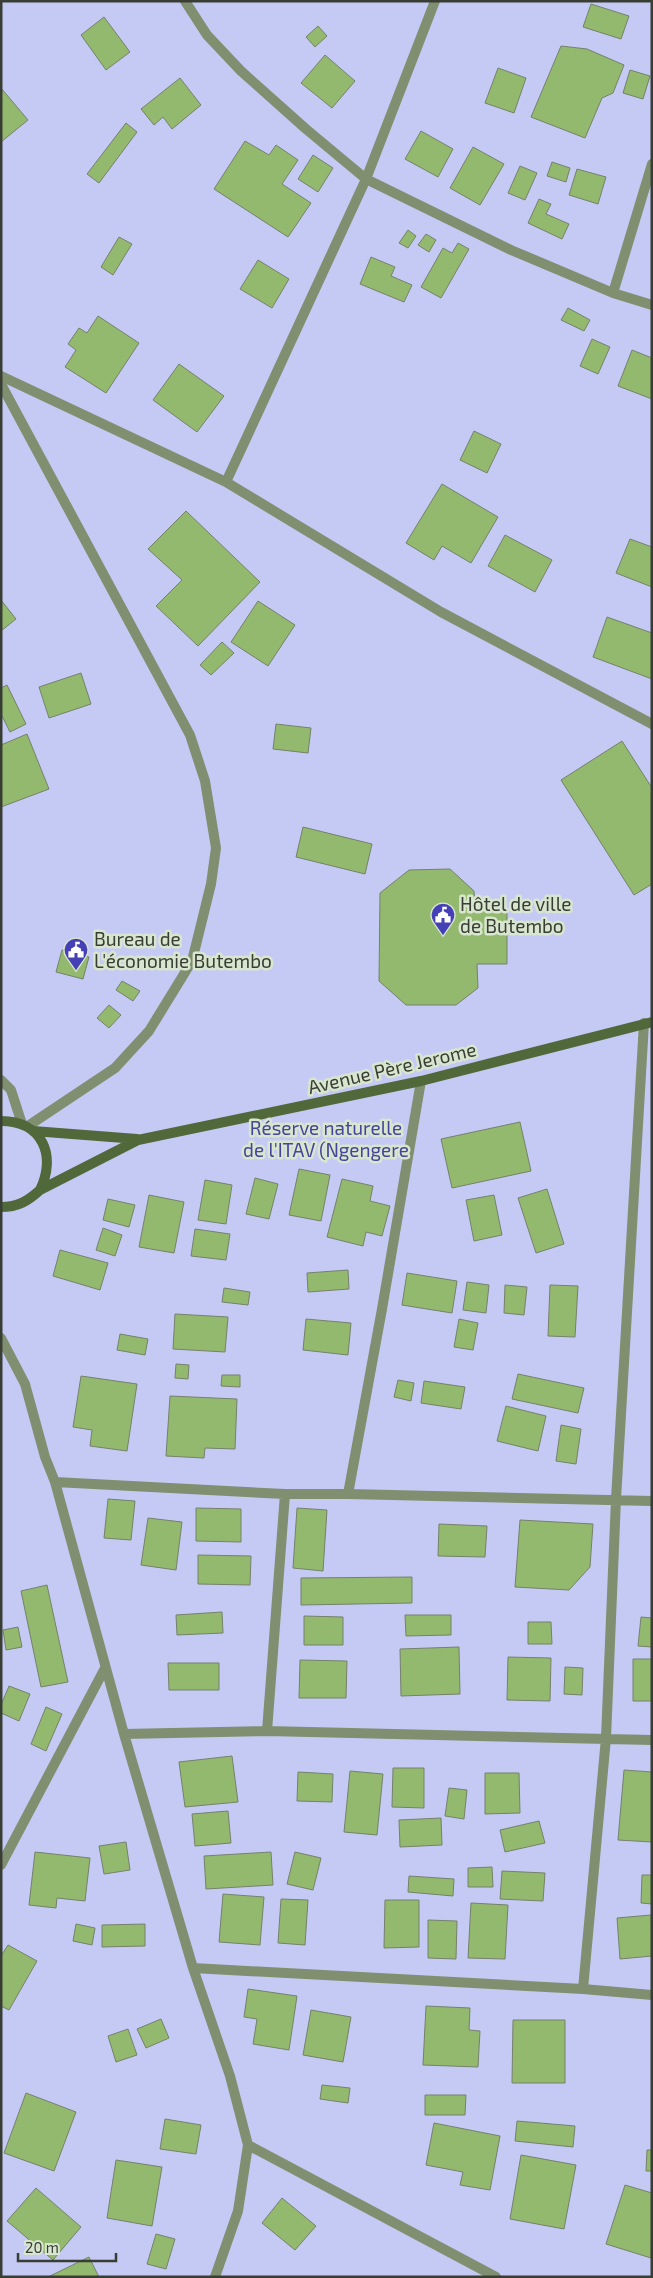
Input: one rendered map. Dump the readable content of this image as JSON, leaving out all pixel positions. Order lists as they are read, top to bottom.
{
  "streets": {
    "street": ["Avenue Père Jerome"]
  },
  "parks": ["Réserve naturelle de l'ITAV (Ngengere"],
  "places": {
    "public building": ["Hôtel de ville de Butembo", "Bureau de L'économie Butembo"]
  },
  "scale_bar": "20 m"
}
